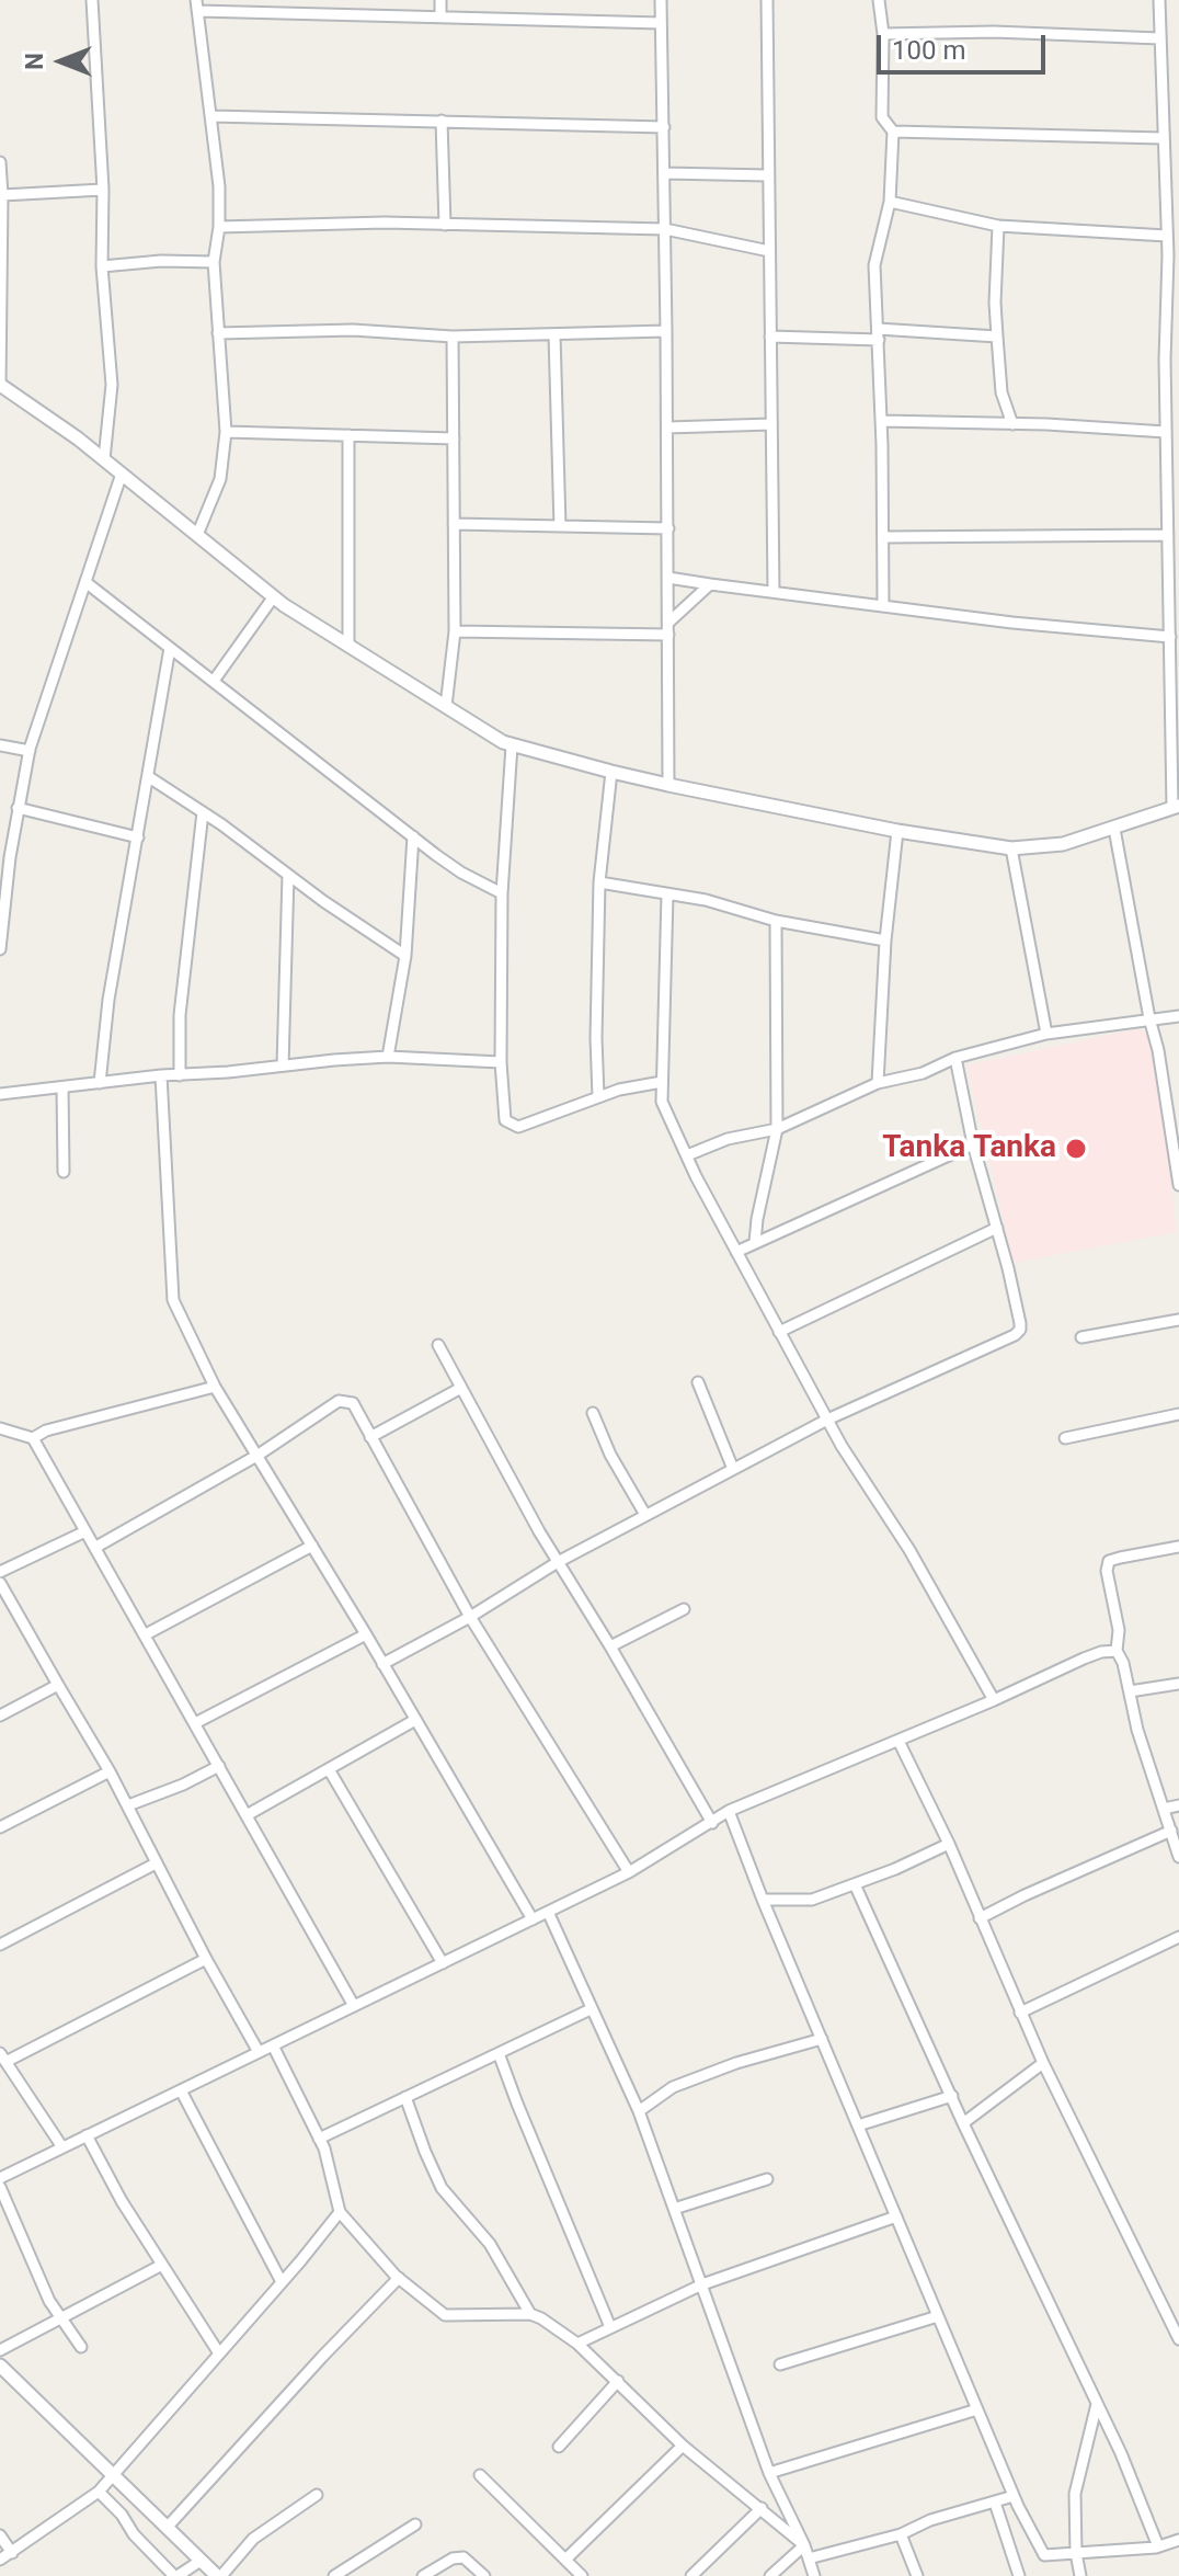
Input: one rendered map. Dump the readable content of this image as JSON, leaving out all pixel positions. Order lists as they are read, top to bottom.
{
  "places": ["Tanka Tanka"],
  "scale_bar": "100 m",
  "north": "left"
}
